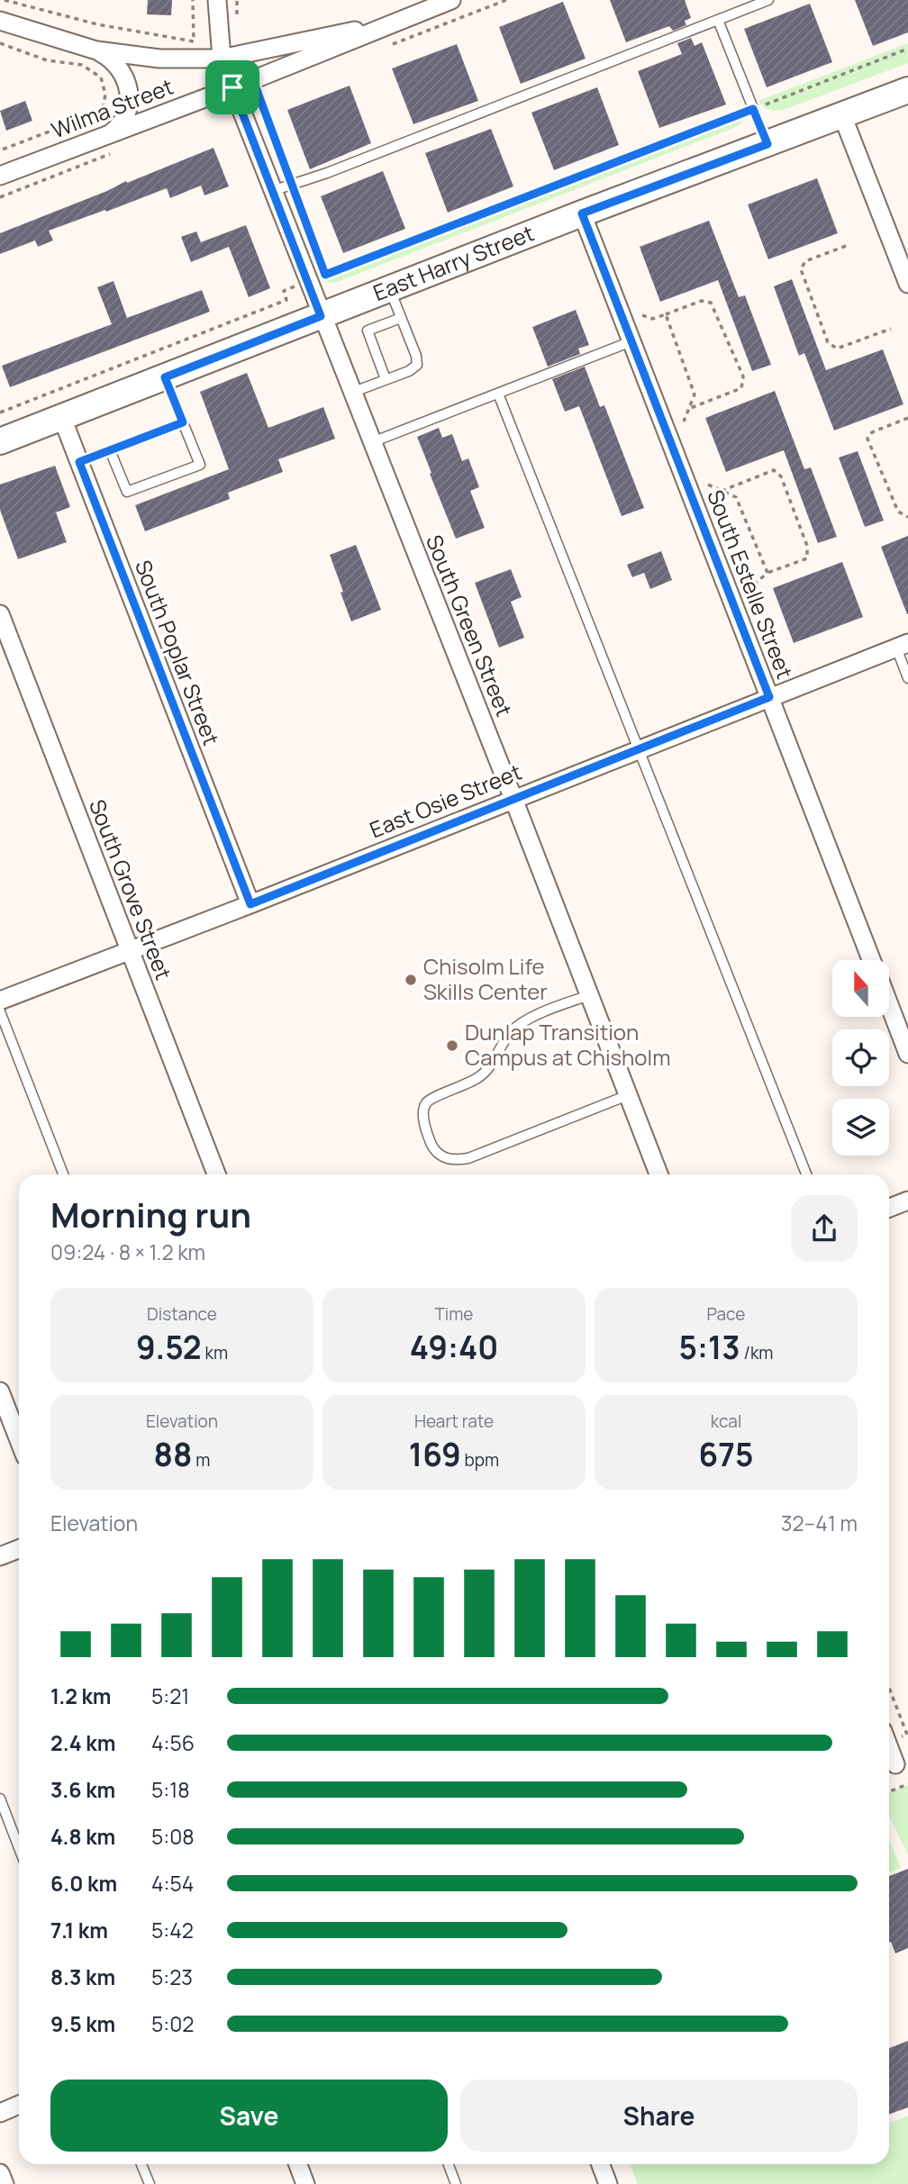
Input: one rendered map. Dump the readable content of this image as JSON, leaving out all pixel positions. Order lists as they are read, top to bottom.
{
  "streets": {
    "main road": ["East Harry Street"],
    "street": [
      "Wilma Street",
      "South Estelle Street",
      "South Green Street",
      "South Poplar Street",
      "East Osie Street",
      "South Grove Street"
    ]
  },
  "crossings": [
    ["Wilma Street", "South Green Street"],
    ["East Harry Street", "South Estelle Street"],
    ["East Harry Street", "South Green Street"],
    ["East Harry Street", "South Poplar Street"],
    ["South Estelle Street", "East Osie Street"],
    ["South Green Street", "East Osie Street"],
    ["South Poplar Street", "East Osie Street"],
    ["East Osie Street", "South Grove Street"]
  ],
  "places": ["Chisolm Life Skills Center", "Dunlap Transition Campus at Chisholm"],
  "north": "top",
  "page": {
    "heading": ["Morning run", "09:24 · 8 × 1.2 km"],
    "stats": [
      ["Distance", "9.52 km"],
      ["Time", "49:40"],
      ["Pace", "5:13 /km"],
      ["Elevation", "88 m"],
      ["Heart rate", "169 bpm"],
      ["kcal", "675"]
    ],
    "chart": ["Elevation", "32–41 m"],
    "list": [
      {
        "name": "1.2 km",
        "note": "5:21"
      },
      {
        "name": "2.4 km",
        "note": "4:56"
      },
      {
        "name": "3.6 km",
        "note": "5:18"
      },
      {
        "name": "4.8 km",
        "note": "5:08"
      },
      {
        "name": "6.0 km",
        "note": "4:54"
      },
      {
        "name": "7.1 km",
        "note": "5:42"
      },
      {
        "name": "8.3 km",
        "note": "5:23"
      },
      {
        "name": "9.5 km",
        "note": "5:02"
      }
    ],
    "buttons": ["Save", "Share"]
  }
}
